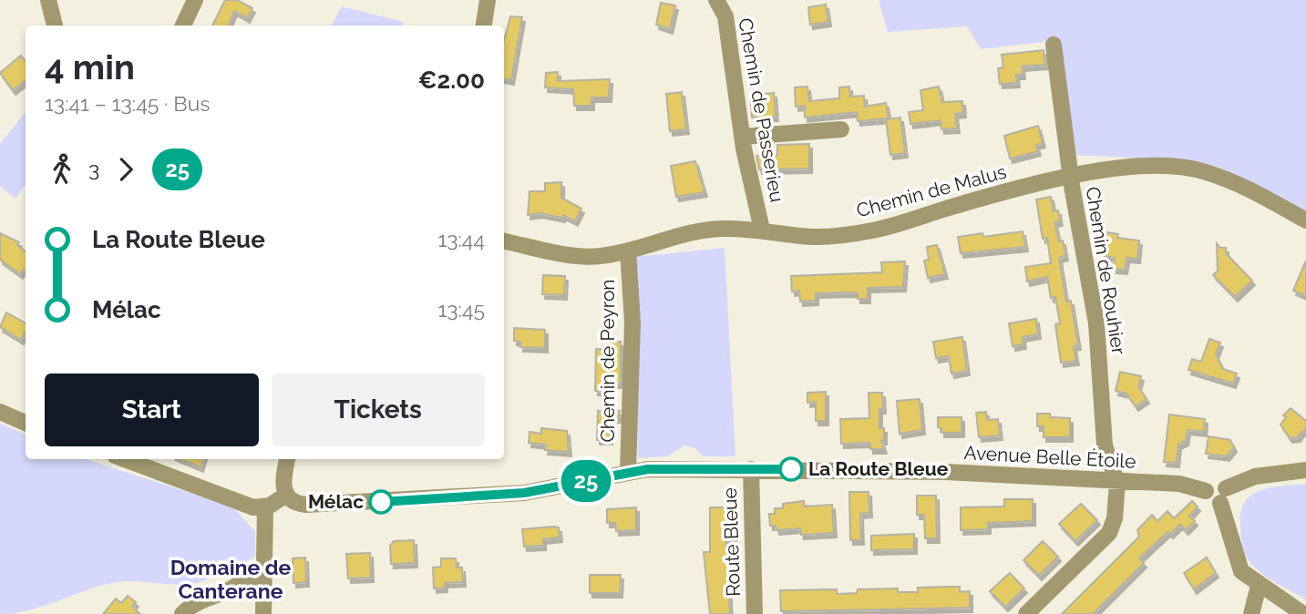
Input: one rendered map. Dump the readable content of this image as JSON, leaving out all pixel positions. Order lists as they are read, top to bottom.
{
  "streets": {
    "street": [
      "Chemin de Passerieu",
      "Chemin de Malus",
      "Chemin de Rouhier",
      "Chemin de Peyron",
      "Avenue Belle Étoile",
      "Route Bleue"
    ]
  },
  "crossings": [
    ["Chemin de Passerieu", "Chemin de Malus"],
    ["Chemin de Malus", "Chemin de Rouhier"],
    ["Chemin de Malus", "Chemin de Peyron"],
    ["Chemin de Rouhier", "Avenue Belle Étoile"],
    ["Chemin de Peyron", "Avenue Belle Étoile"],
    ["Avenue Belle Étoile", "Route Bleue"]
  ],
  "districts": ["Domaine de Canterane"],
  "places": ["La Route Bleue", "Mélac"],
  "lines": ["bus line 25"],
  "page": {
    "on_map": "25",
    "heading": ["4 min", "13:41 – 13:45 · Bus", "€2.00"],
    "legs": ["3", "25"],
    "list": [
      {
        "name": "La Route Bleue",
        "value": "13:44"
      },
      {
        "name": "Mélac",
        "value": "13:45"
      }
    ],
    "buttons": ["Start", "Tickets"]
  }
}
